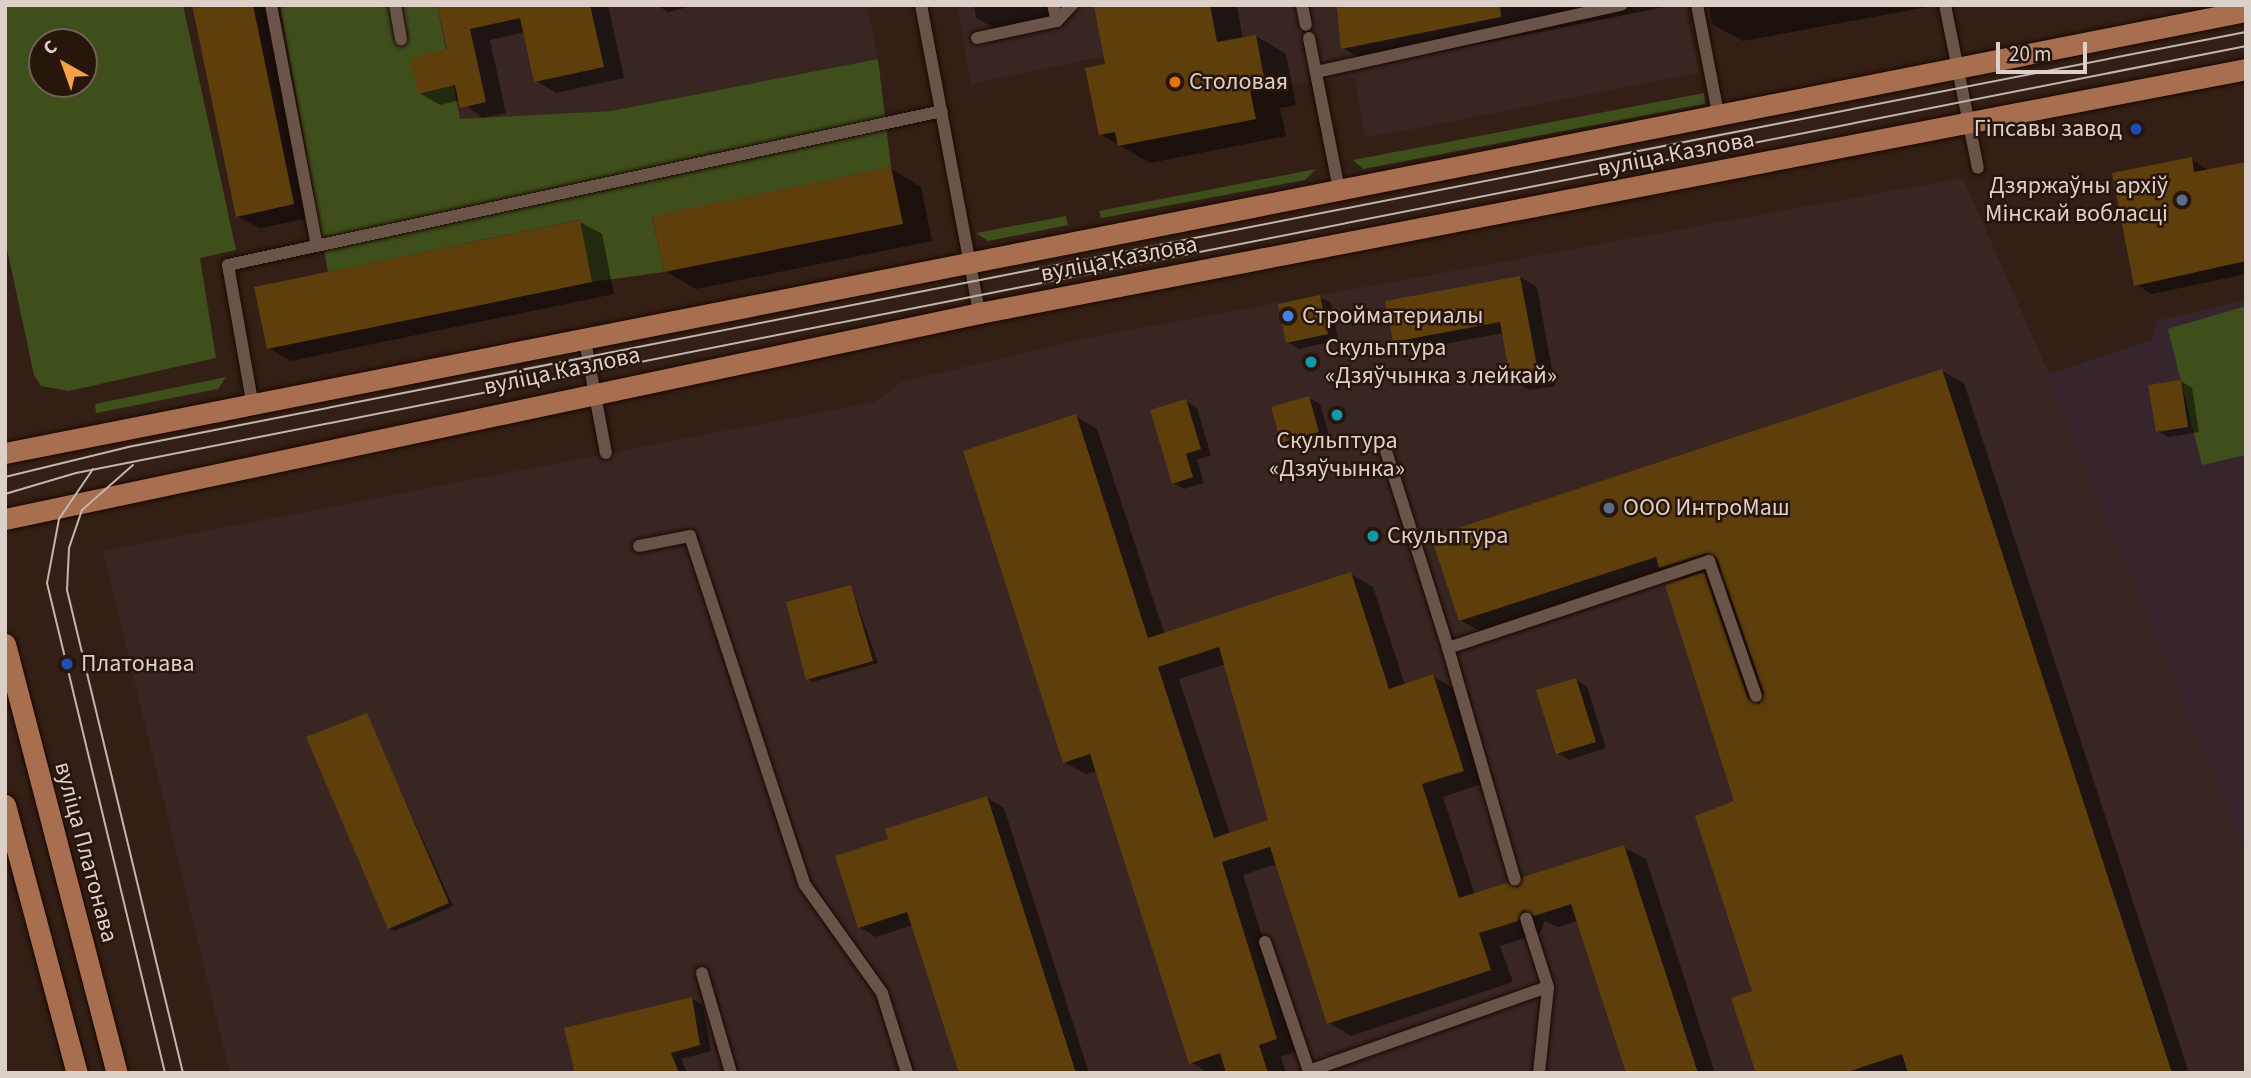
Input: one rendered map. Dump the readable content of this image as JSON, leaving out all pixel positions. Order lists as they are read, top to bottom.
{
  "streets": {
    "main road": ["вуліца Казлова", "вуліца Платонава"]
  },
  "places": [
    "Столовая",
    "Гіпсавы завод",
    "Дзяржаўны архіў Мінскай вобласці",
    "Стройматериалы",
    "Скульптура «Дзяўчынка з лейкай»",
    "Скульптура «Дзяўчынка»",
    "ООО ИнтроМаш",
    "Скульптура",
    "Платонава"
  ],
  "scale_bar": "20 m",
  "north": "top left"
}
